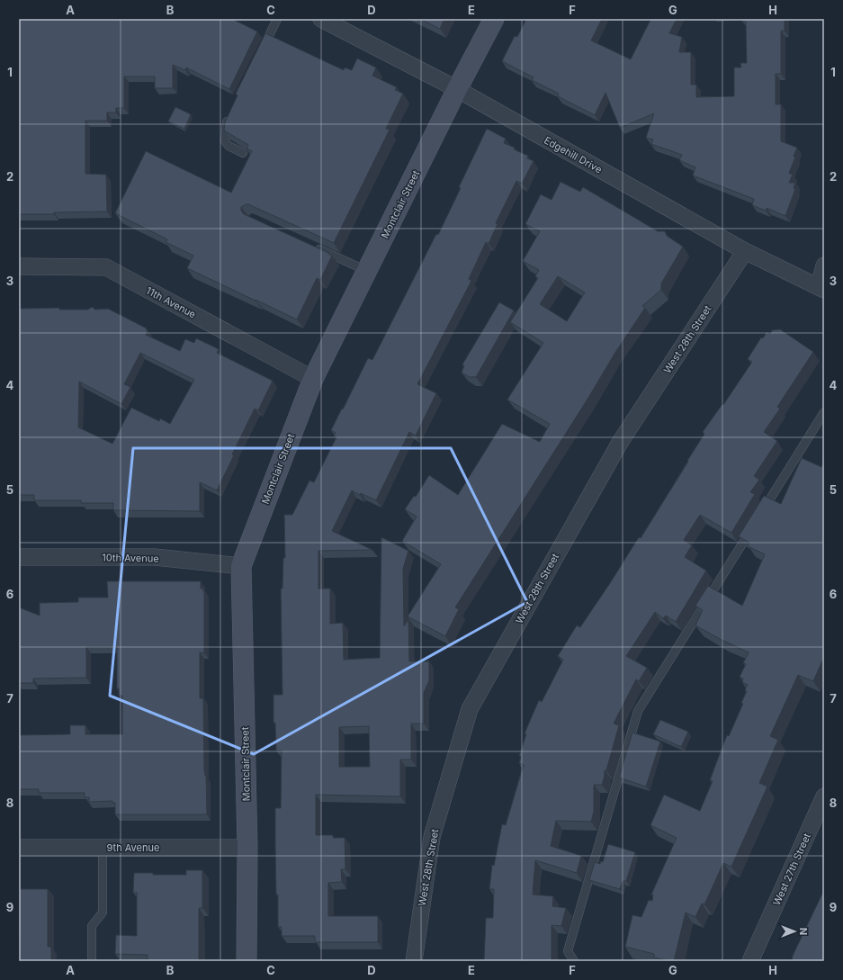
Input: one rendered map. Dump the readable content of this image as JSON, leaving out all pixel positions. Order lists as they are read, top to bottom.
{
  "streets": {
    "street": [
      "Edgehill Drive",
      "Montclair Street",
      "11th Avenue",
      "West 28th Street",
      "10th Avenue",
      "9th Avenue",
      "West 27th Street"
    ]
  },
  "crossings": [
    ["Edgehill Drive", "Montclair Street"],
    ["Edgehill Drive", "West 28th Street"],
    ["Montclair Street", "11th Avenue"],
    ["Montclair Street", "10th Avenue"],
    ["Montclair Street", "9th Avenue"]
  ],
  "north": "right",
  "grid": {
    "columns": [
      "A",
      "B",
      "C",
      "D",
      "E",
      "F",
      "G",
      "H"
    ],
    "rows": [
      "1",
      "2",
      "3",
      "4",
      "5",
      "6",
      "7",
      "8",
      "9"
    ]
  }
}
